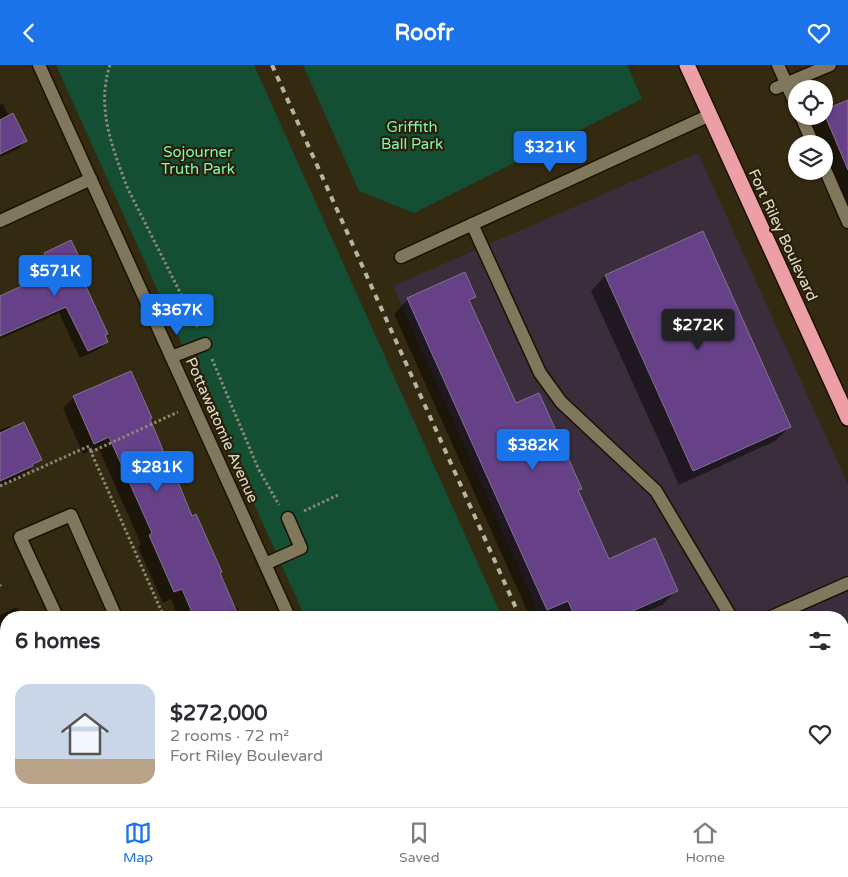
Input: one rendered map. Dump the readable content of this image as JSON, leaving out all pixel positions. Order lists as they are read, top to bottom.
{
  "streets": {
    "highway": ["Fort Riley Boulevard"],
    "street": ["Pottawatomie Avenue"]
  },
  "parks": ["Griffith Ball Park", "Sojourner Truth Park"],
  "page": {
    "header": "Roofr",
    "price": [
      "$321K",
      "$571K",
      "$367K",
      "$272K",
      "$382K",
      "$281K"
    ],
    "heading": "6 homes",
    "list": [
      {
        "name": "$272,000",
        "note": "2 rooms · 72 m² · Fort Riley Boulevard"
      }
    ],
    "tabs": ["Map", "Saved", "Home"]
  }
}
